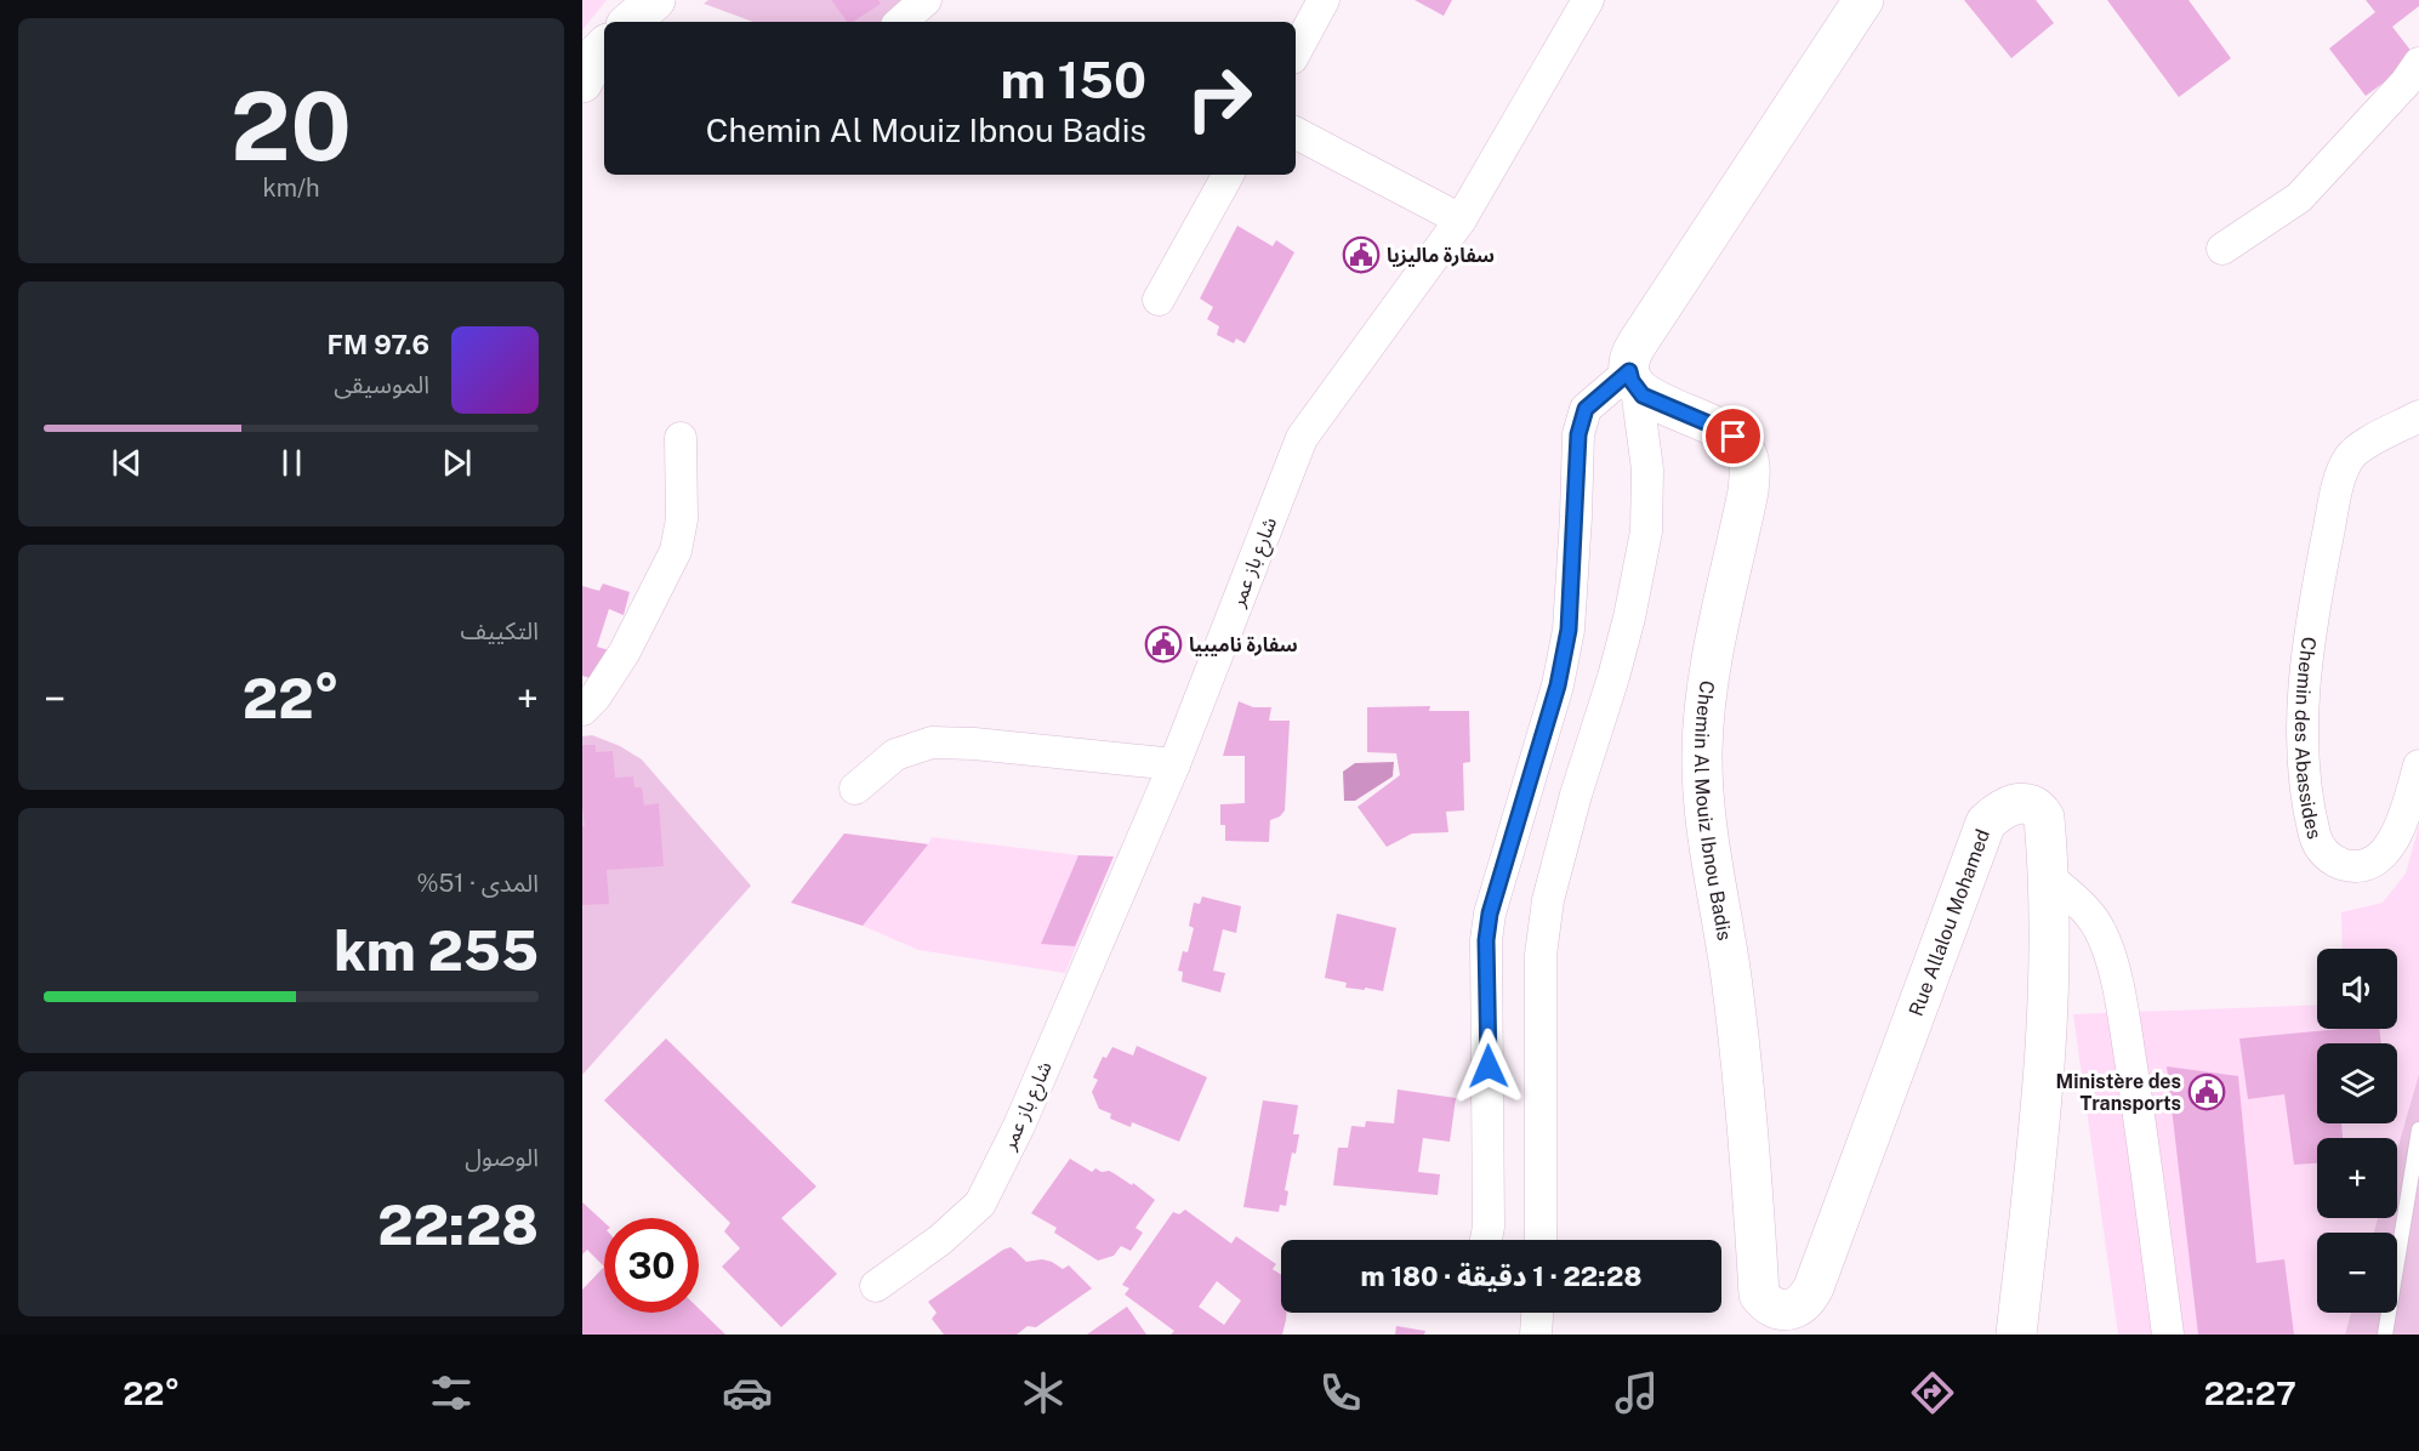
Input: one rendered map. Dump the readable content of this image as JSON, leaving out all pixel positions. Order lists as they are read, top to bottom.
{
  "streets": {
    "street": [
      "شارع باز عمر",
      "Chemin des Abassides",
      "Chemin Al Mouiz Ibnou Badis",
      "Rue Allalou Mohamed"
    ]
  },
  "crossings": [
    ["Chemin Al Mouiz Ibnou Badis", "Rue Allalou Mohamed"]
  ],
  "places": {
    "public building": ["سفارة ماليزيا", "سفارة ناميبيا", "Ministère des Transports"]
  },
  "page": {
    "tile": [
      ["20", "km/h"],
      "التكييف",
      ["المدى · 51%", "255 km"],
      ["الوصول", "22:28"]
    ],
    "turn": ["150 m", "Chemin Al Mouiz Ibnou Badis"],
    "song": ["97.6 FM", "الموسيقى"],
    "heat": ["−", "22°", "+"],
    "map_buttons": ["+", "−"],
    "limit": "30",
    "trip": "22:28 · 1 دقيقة · 180 m",
    "tabs": ["22:27", "22°"]
  }
}
